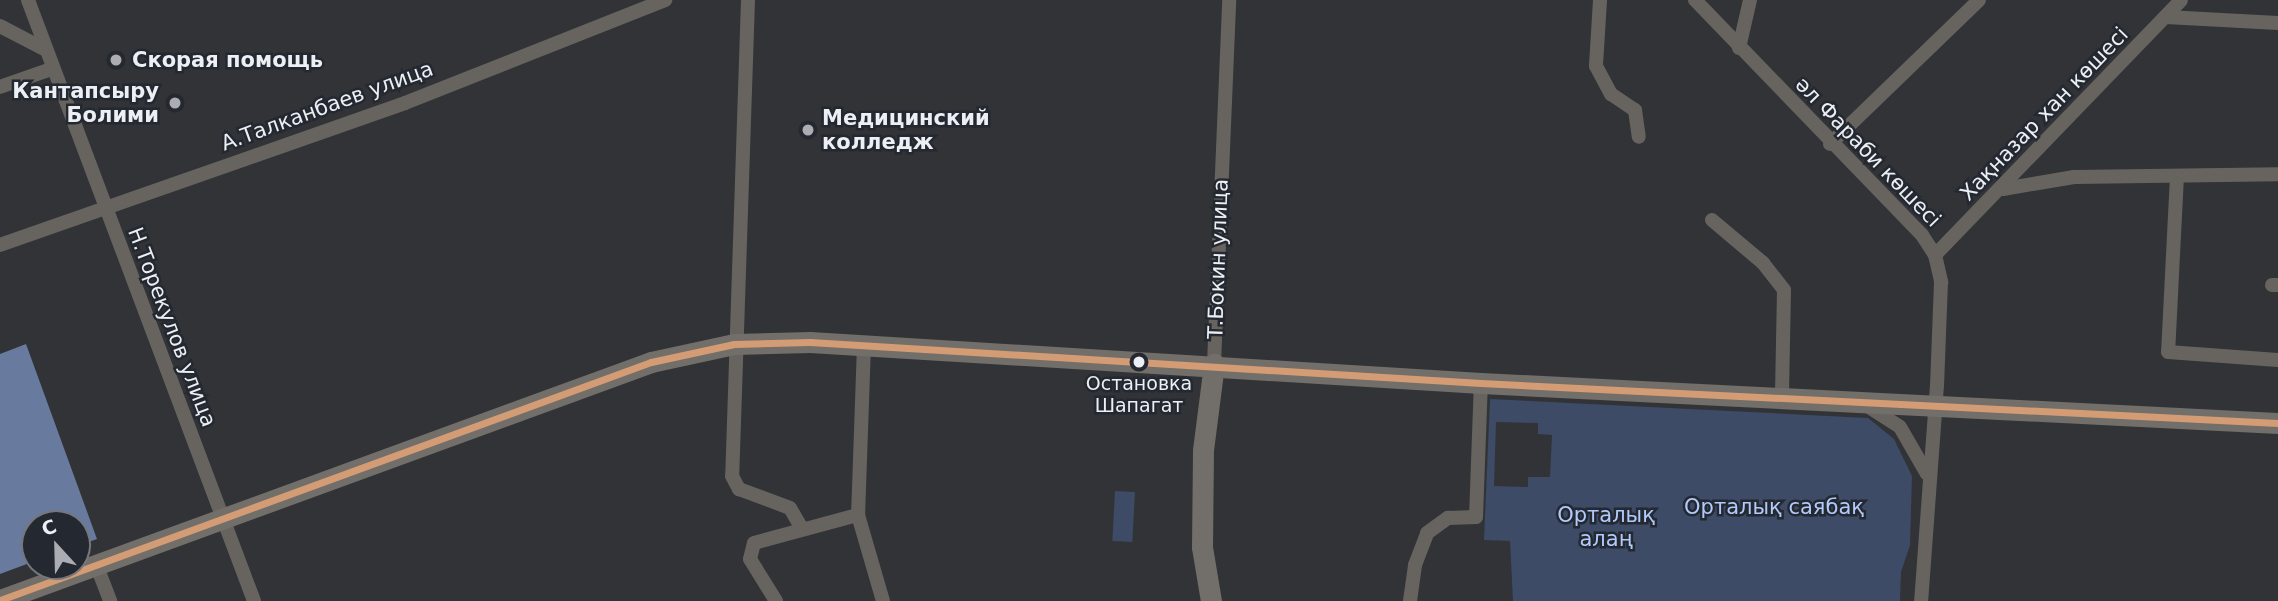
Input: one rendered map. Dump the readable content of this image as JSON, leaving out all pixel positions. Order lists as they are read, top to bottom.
{
  "streets": {
    "main road": ["Т.Бокин улица"],
    "street": [
      "А.Талканбаев улица",
      "Хақназар хан көшесі",
      "әл Фараби көшесі",
      "Н.Торекулов улица"
    ]
  },
  "crossings": [
    ["А.Талканбаев улица", "Н.Торекулов улица"],
    ["Хақназар хан көшесі", "әл Фараби көшесі"]
  ],
  "parks": ["Орталық саябақ", "Орталық алаң"],
  "places": [
    "Скорая помощь",
    "Кантапсыру Болими",
    "Медицинский колледж",
    "Остановка Шапагат"
  ],
  "north": "top"
}
